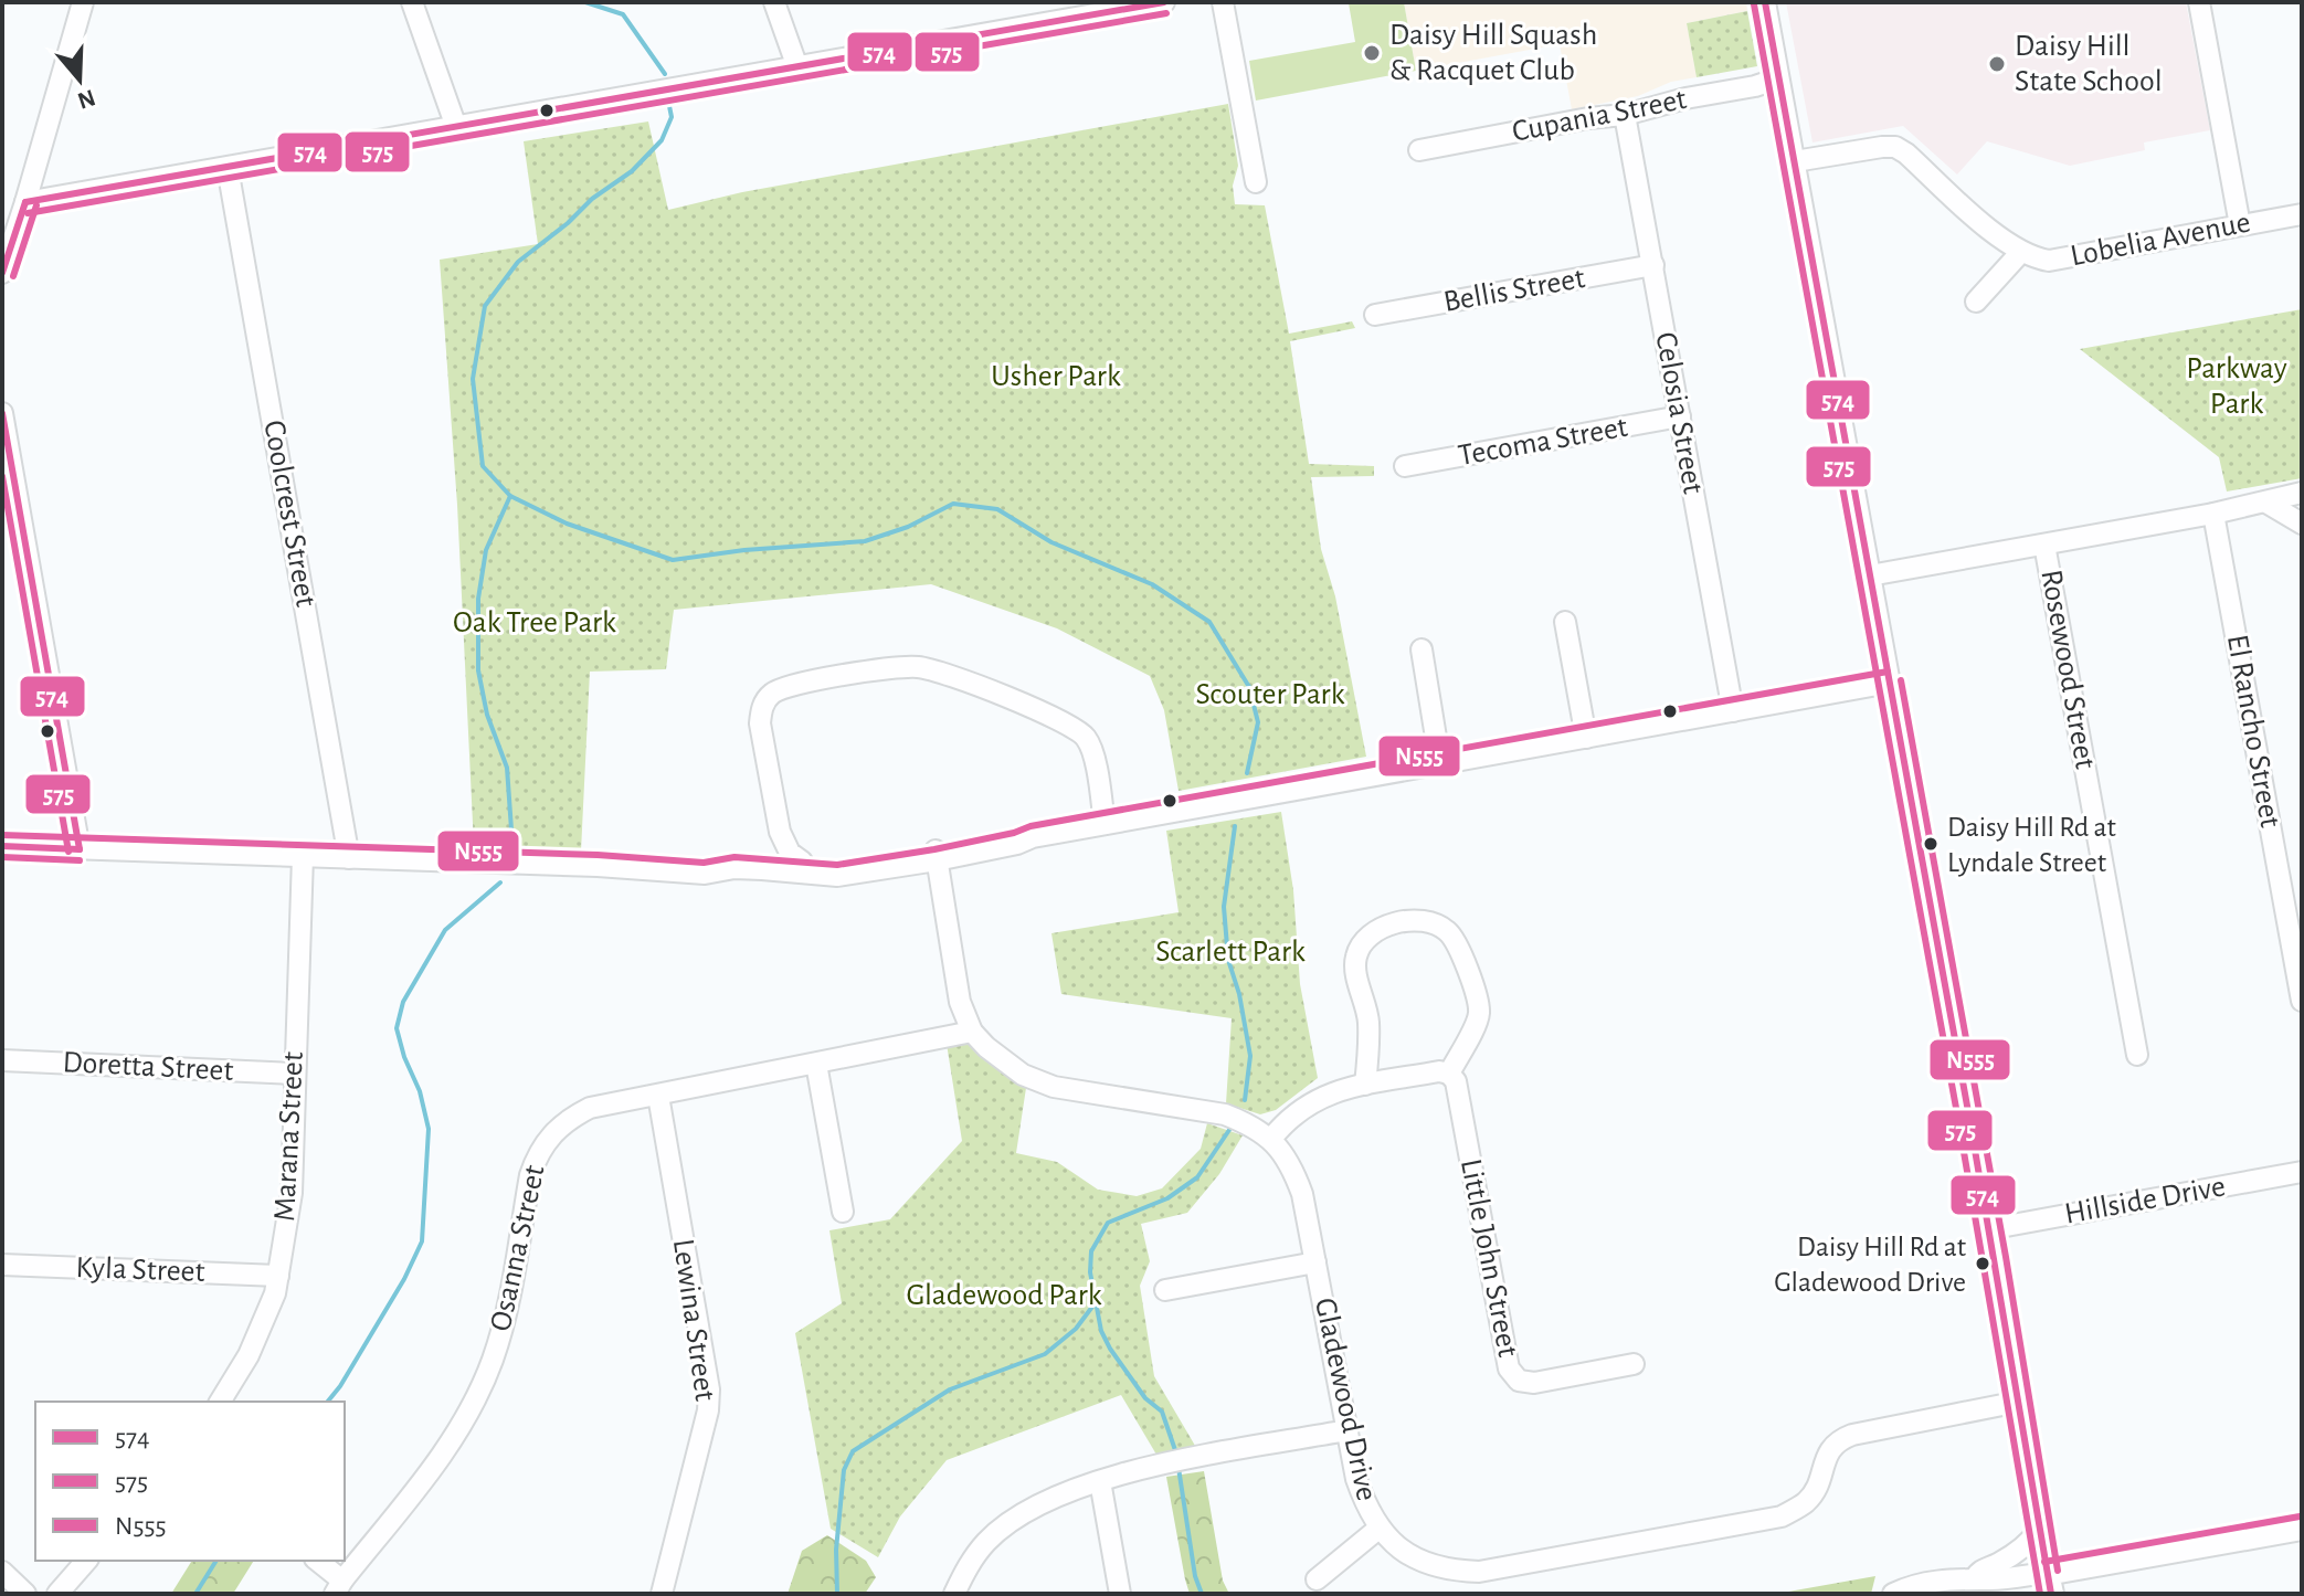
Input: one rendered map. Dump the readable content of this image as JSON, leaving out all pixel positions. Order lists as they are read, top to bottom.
{
  "streets": {
    "street": [
      "Cupania Street",
      "Lobelia Avenue",
      "Bellis Street",
      "Celosia Street",
      "Tecoma Street",
      "Coolcrest Street",
      "Rosewood Street",
      "El Rancho Street",
      "Doretta Street",
      "Marana Street",
      "Hillside Drive",
      "Osanna Street",
      "Little John Street",
      "Kyla Street",
      "Lewina Street",
      "Gladewood Drive"
    ]
  },
  "crossings": [
    ["Cupania Street", "Celosia Street"],
    ["Bellis Street", "Celosia Street"],
    ["Celosia Street", "Tecoma Street"],
    ["Doretta Street", "Marana Street"],
    ["Marana Street", "Kyla Street"],
    ["Osanna Street", "Lewina Street"],
    ["Osanna Street", "Gladewood Drive"]
  ],
  "parks": [
    "Parkway Park",
    "Usher Park",
    "Oak Tree Park",
    "Scouter Park",
    "Scarlett Park",
    "Gladewood Park"
  ],
  "places": [
    "Daisy Hill Squash & Racquet Club",
    "Daisy Hill State School",
    "Daisy Hill Rd at Lyndale Street",
    "Daisy Hill Rd at Gladewood Drive"
  ],
  "lines": ["transit line 574", "transit line 575", "transit line N555"],
  "legend": ["574", "575", "N555"],
  "north": "bottom"
}
